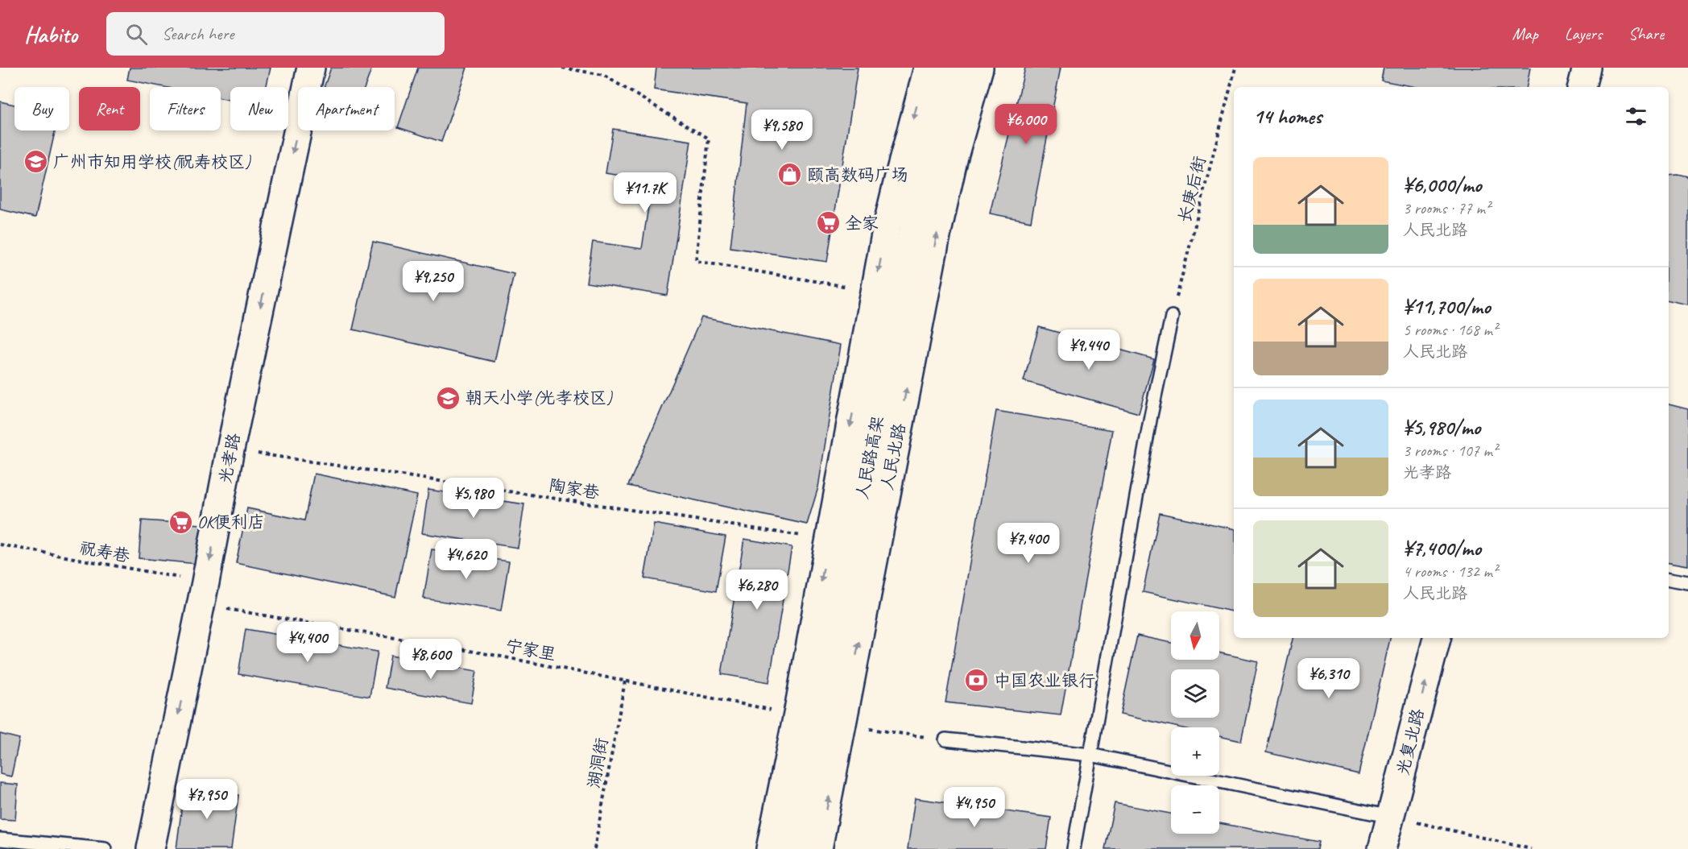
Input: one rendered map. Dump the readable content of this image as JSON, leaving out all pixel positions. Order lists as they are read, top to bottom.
{
  "streets": {
    "main road": [
      "人民北路",
      "人民路高架",
      "光孝路",
      "光复北路"
    ],
    "path": [
      "长庚后街",
      "陶家巷",
      "祝寿巷",
      "宁家里",
      "湖洞街"
    ]
  },
  "crossings": [
    ["光孝路", "陶家巷"],
    ["光孝路", "祝寿巷"],
    ["光孝路", "宁家里"],
    ["祝寿巷", "宁家里"],
    ["宁家里", "湖洞街"]
  ],
  "one_way": ["光孝路", "光复北路"],
  "places": {
    "school or university": ["广州市知用学校(祝寿校区)", "朝天小学(光孝校区)"],
    "shop": ["颐高数码广场"],
    "supermarket": ["全家", "OK便利店"],
    "bank": ["中国农业银行"]
  },
  "north": "bottom",
  "page": {
    "header": "Habito",
    "search": "Search here",
    "nav": ["Map", "Layers", "Share"],
    "chip": [
      "Buy",
      "Rent",
      "Filters",
      "New",
      "Apartment"
    ],
    "heading": "14 homes",
    "price": [
      "¥6,000",
      "¥9,580",
      "¥11.7K",
      "¥9,250",
      "¥9,440",
      "¥5,980",
      "¥7,400",
      "¥4,620",
      "¥6,280",
      "¥4,400",
      "¥8,600",
      "¥6,310",
      "¥7,950",
      "¥4,950"
    ],
    "list": [
      {
        "name": "¥6,000/mo",
        "note": "3 rooms · 77 m² · 人民北路"
      },
      {
        "name": "¥11,700/mo",
        "note": "5 rooms · 168 m² · 人民北路"
      },
      {
        "name": "¥5,980/mo",
        "note": "3 rooms · 107 m² · 光孝路"
      },
      {
        "name": "¥7,400/mo",
        "note": "4 rooms · 132 m² · 人民北路"
      }
    ],
    "map_buttons": ["+", "−"]
  }
}
